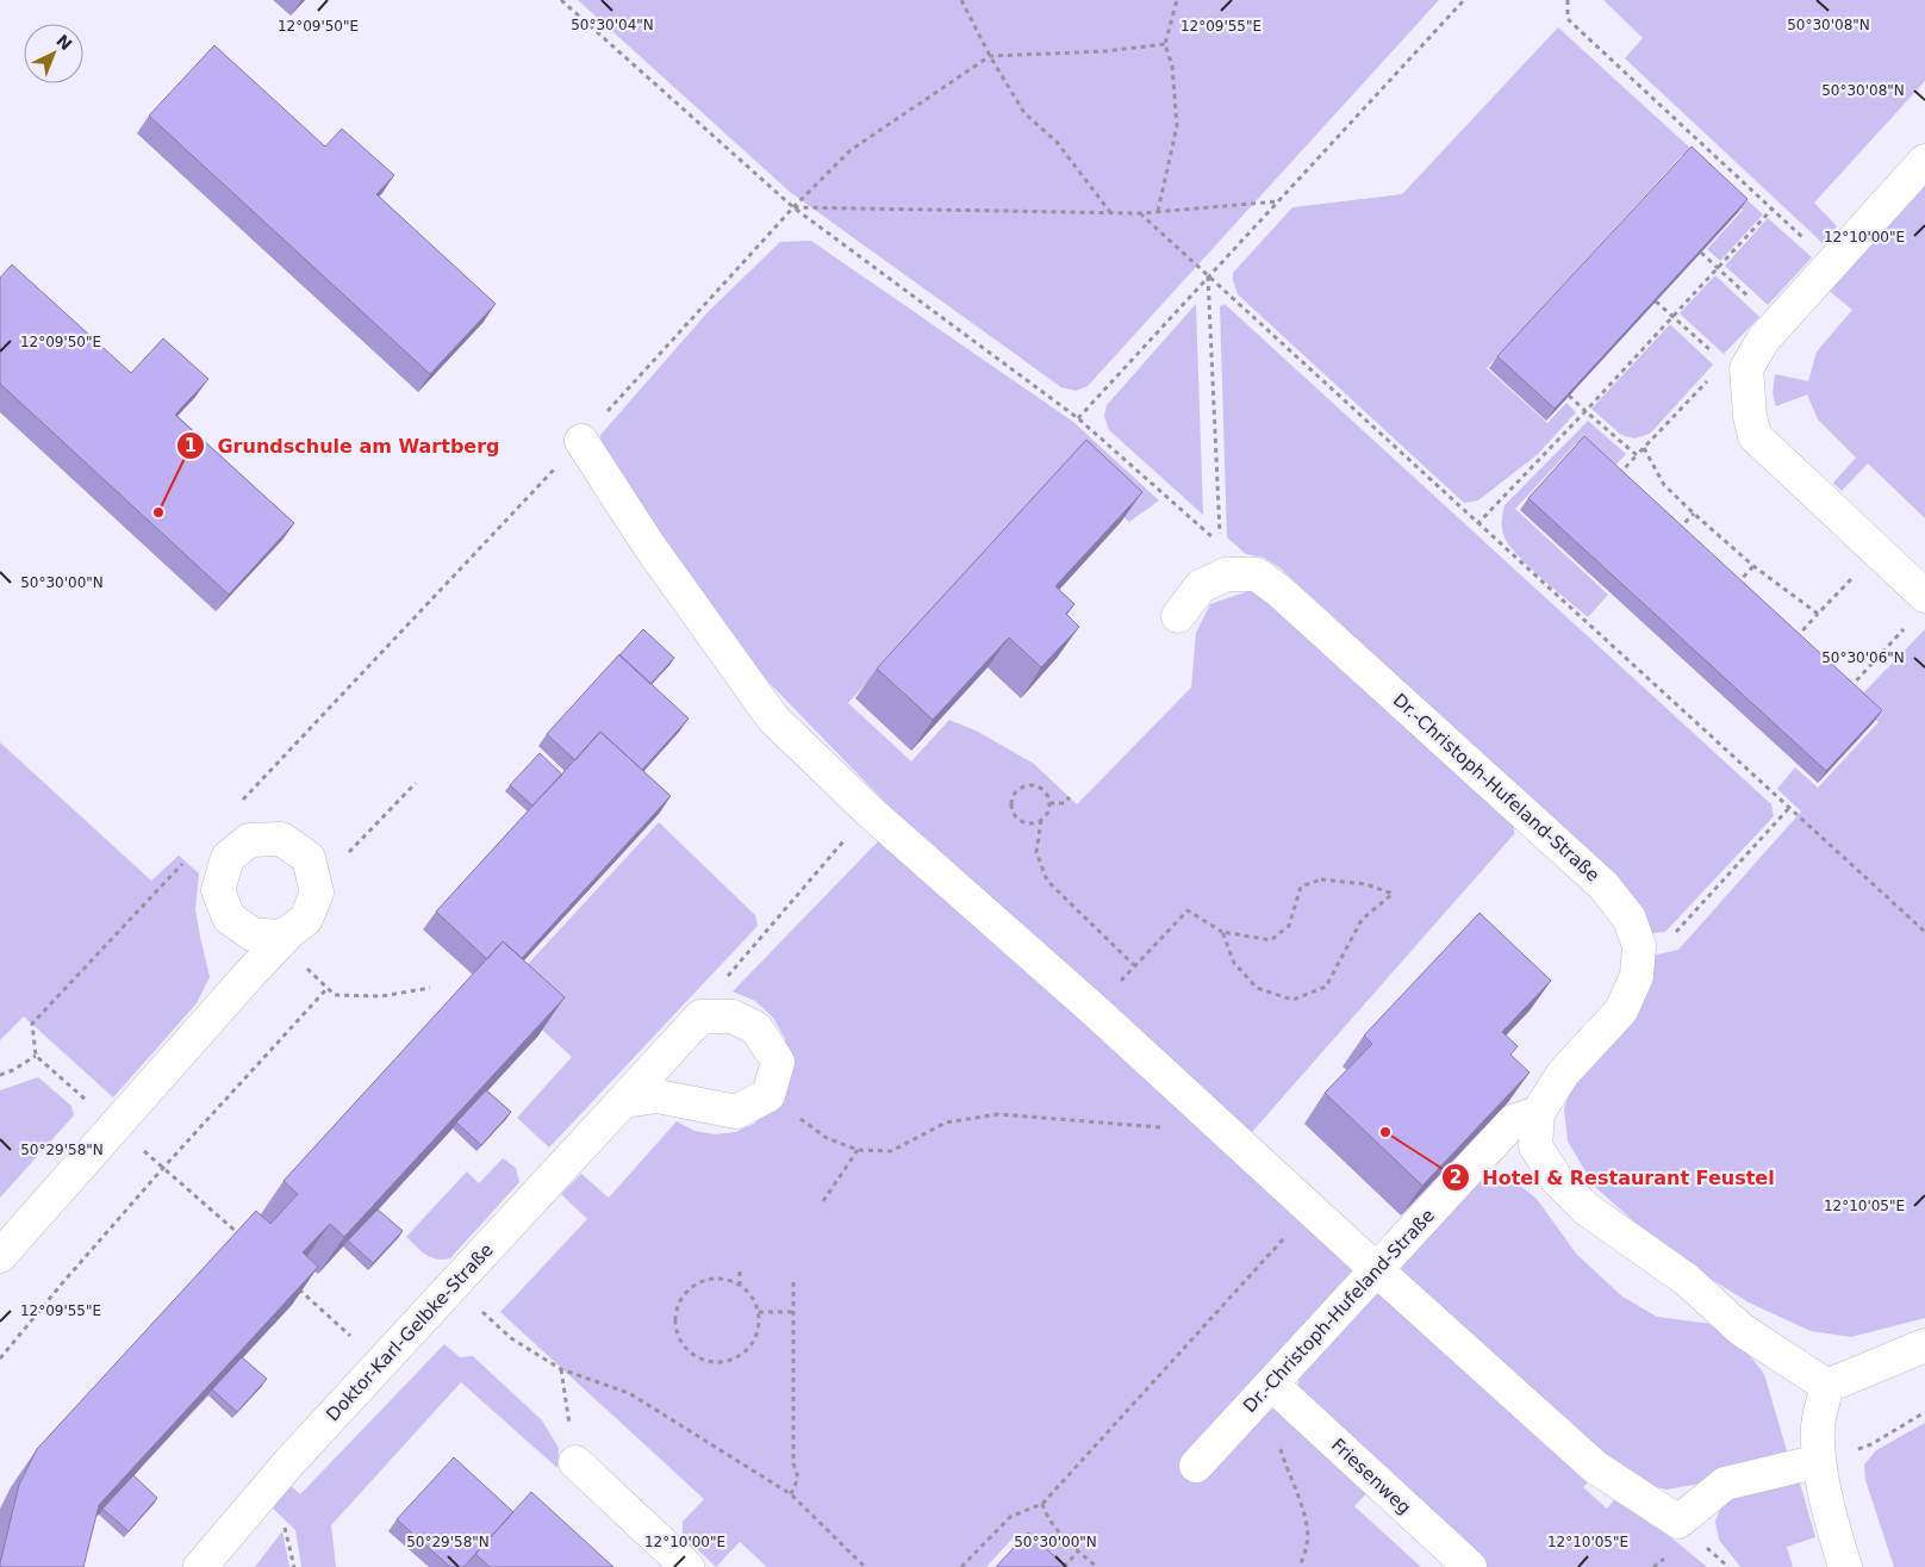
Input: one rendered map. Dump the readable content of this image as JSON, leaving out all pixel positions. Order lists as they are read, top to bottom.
{
  "streets": {
    "street": ["Dr.-Christoph-Hufeland-Straße", "Doktor-Karl-Gelbke-Straße", "Friesenweg"]
  },
  "crossings": [
    ["Dr.-Christoph-Hufeland-Straße", "Friesenweg"]
  ],
  "places": ["Grundschule am Wartberg", "Hotel & Restaurant Feustel"],
  "north": "top right",
  "coordinates": [
    "50°30'04\"N",
    "50°30'08\"N",
    "12°09'50\"E",
    "12°09'55\"E",
    "12°10'00\"E",
    "50°30'00\"N",
    "50°30'06\"N",
    "50°29'58\"N",
    "12°10'05\"E"
  ]
}
